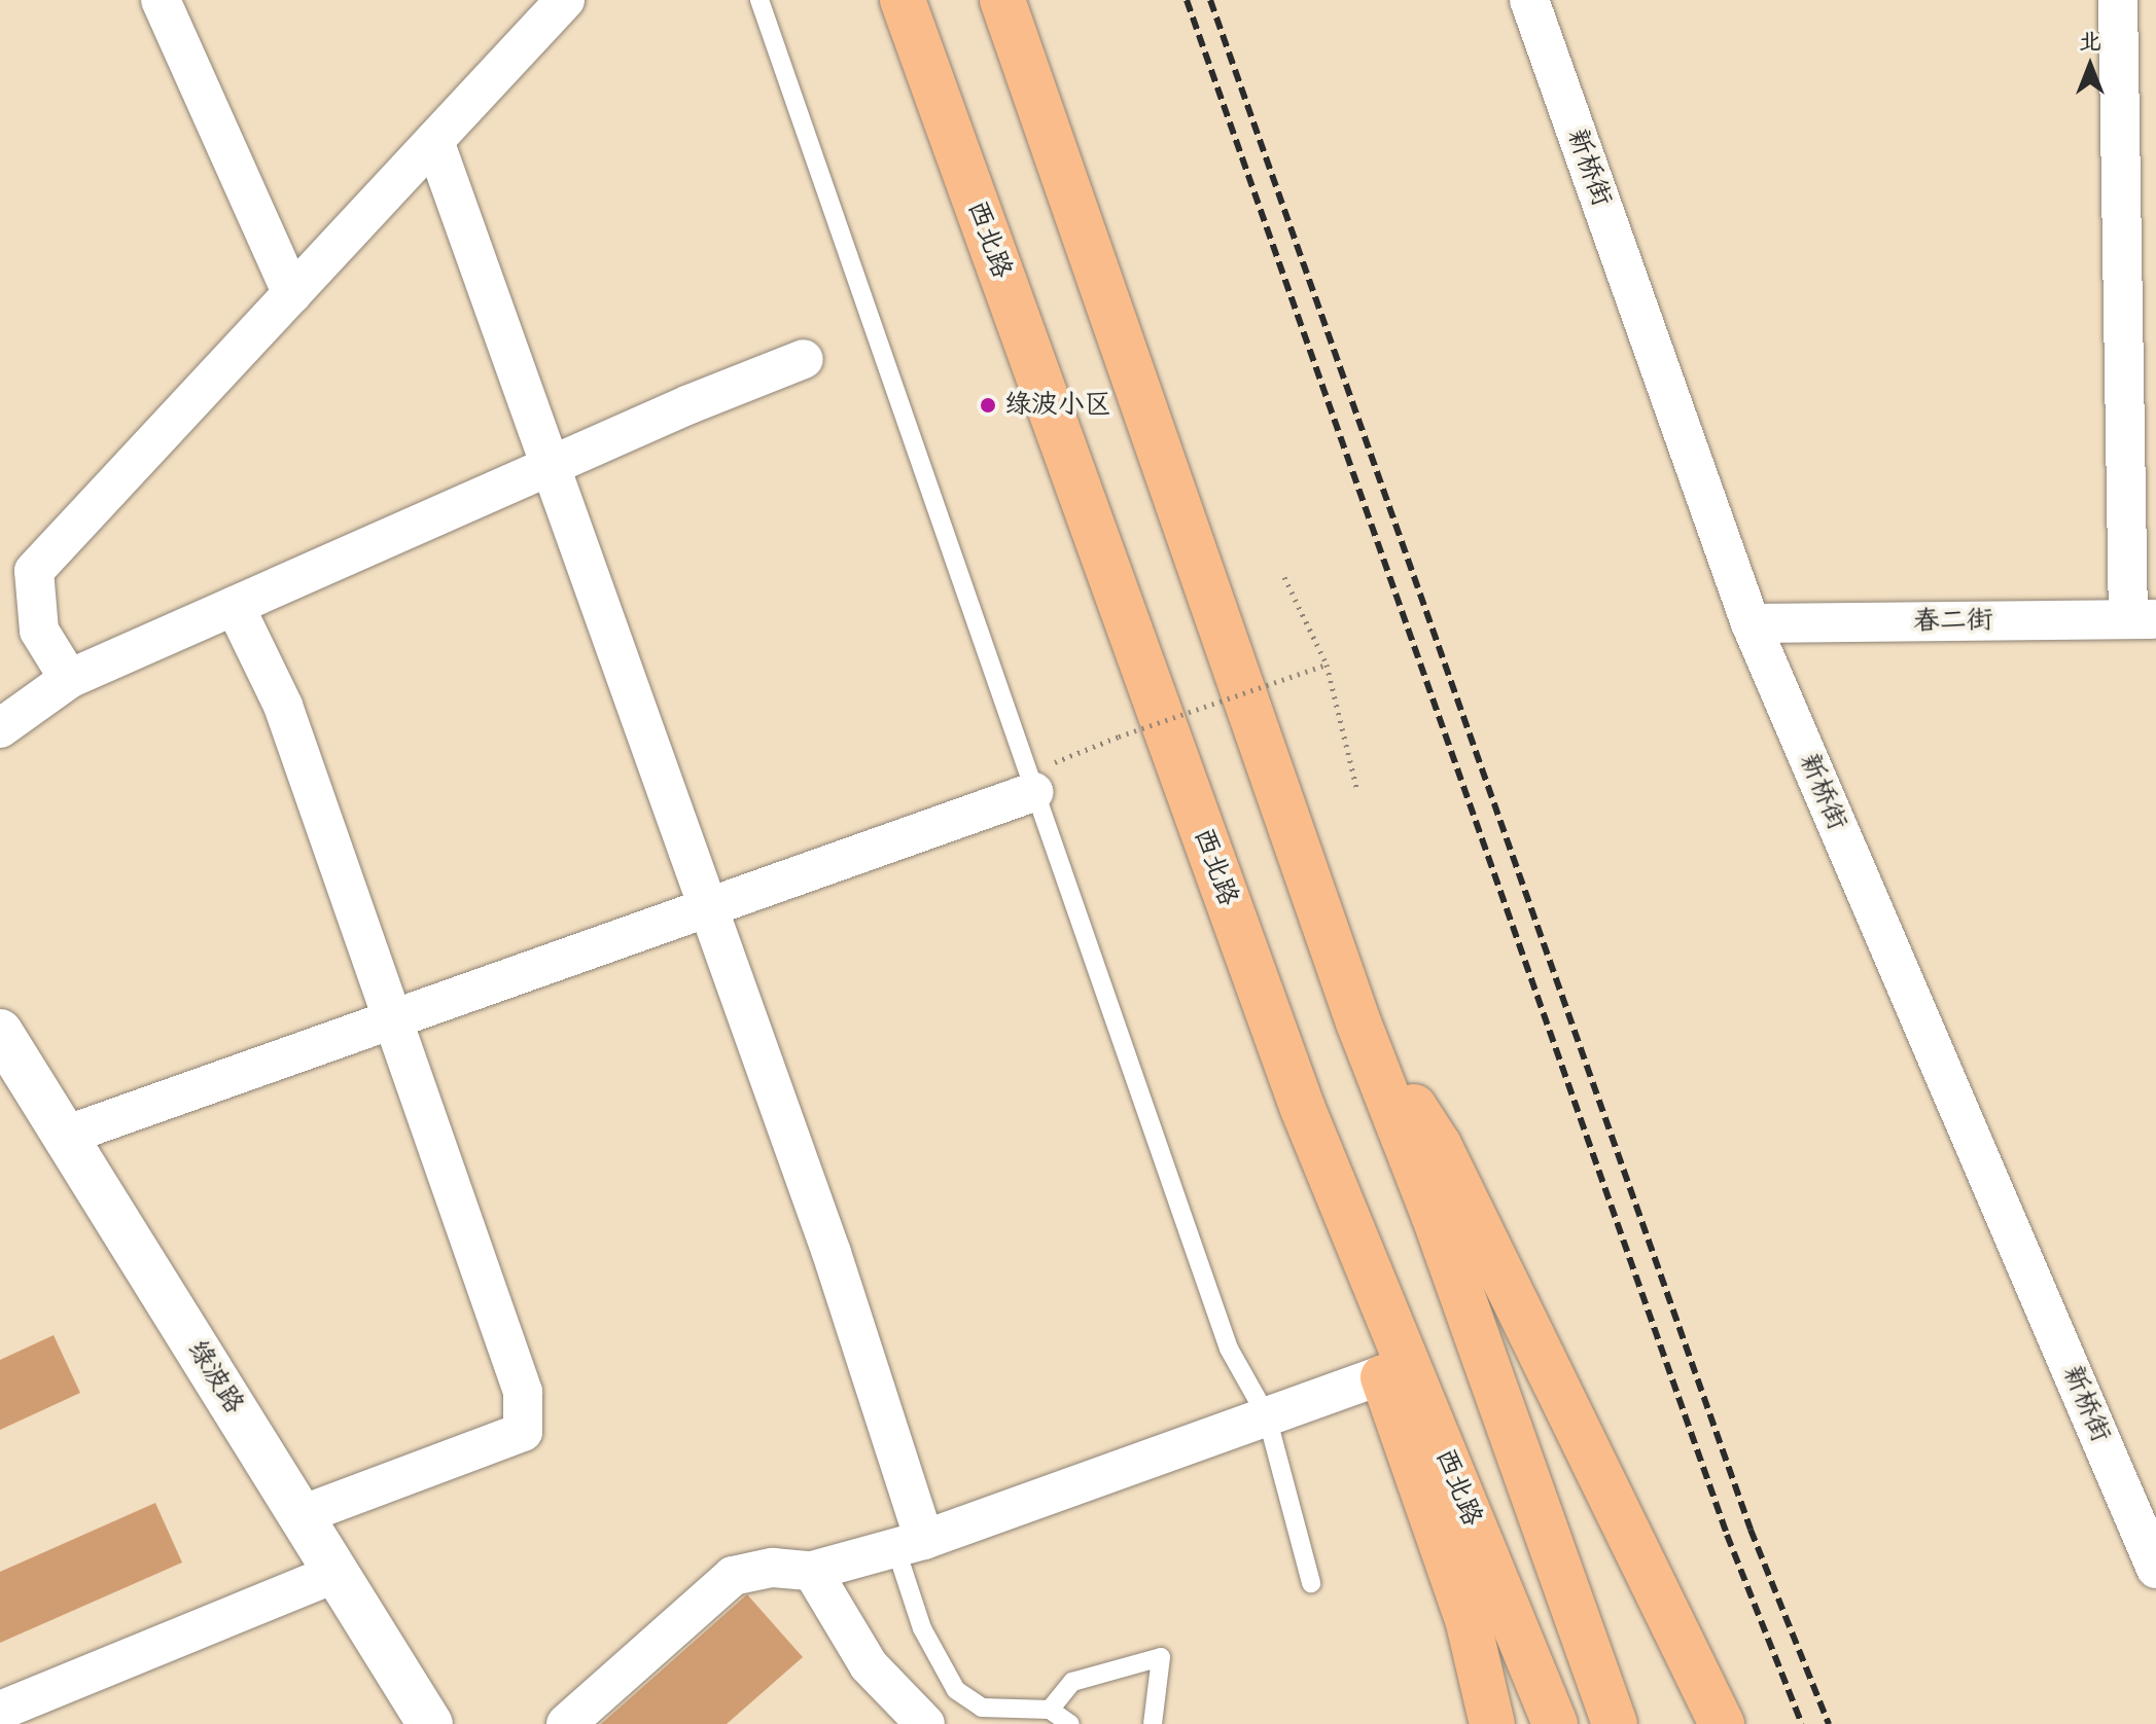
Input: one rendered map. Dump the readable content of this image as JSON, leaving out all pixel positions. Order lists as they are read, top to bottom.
{
  "streets": {
    "highway": ["西北路"],
    "street": ["新桥街", "春二街", "绿波路"]
  },
  "crossings": [
    ["新桥街", "春二街"]
  ],
  "places": ["绿波小区"],
  "north": "top"
}
